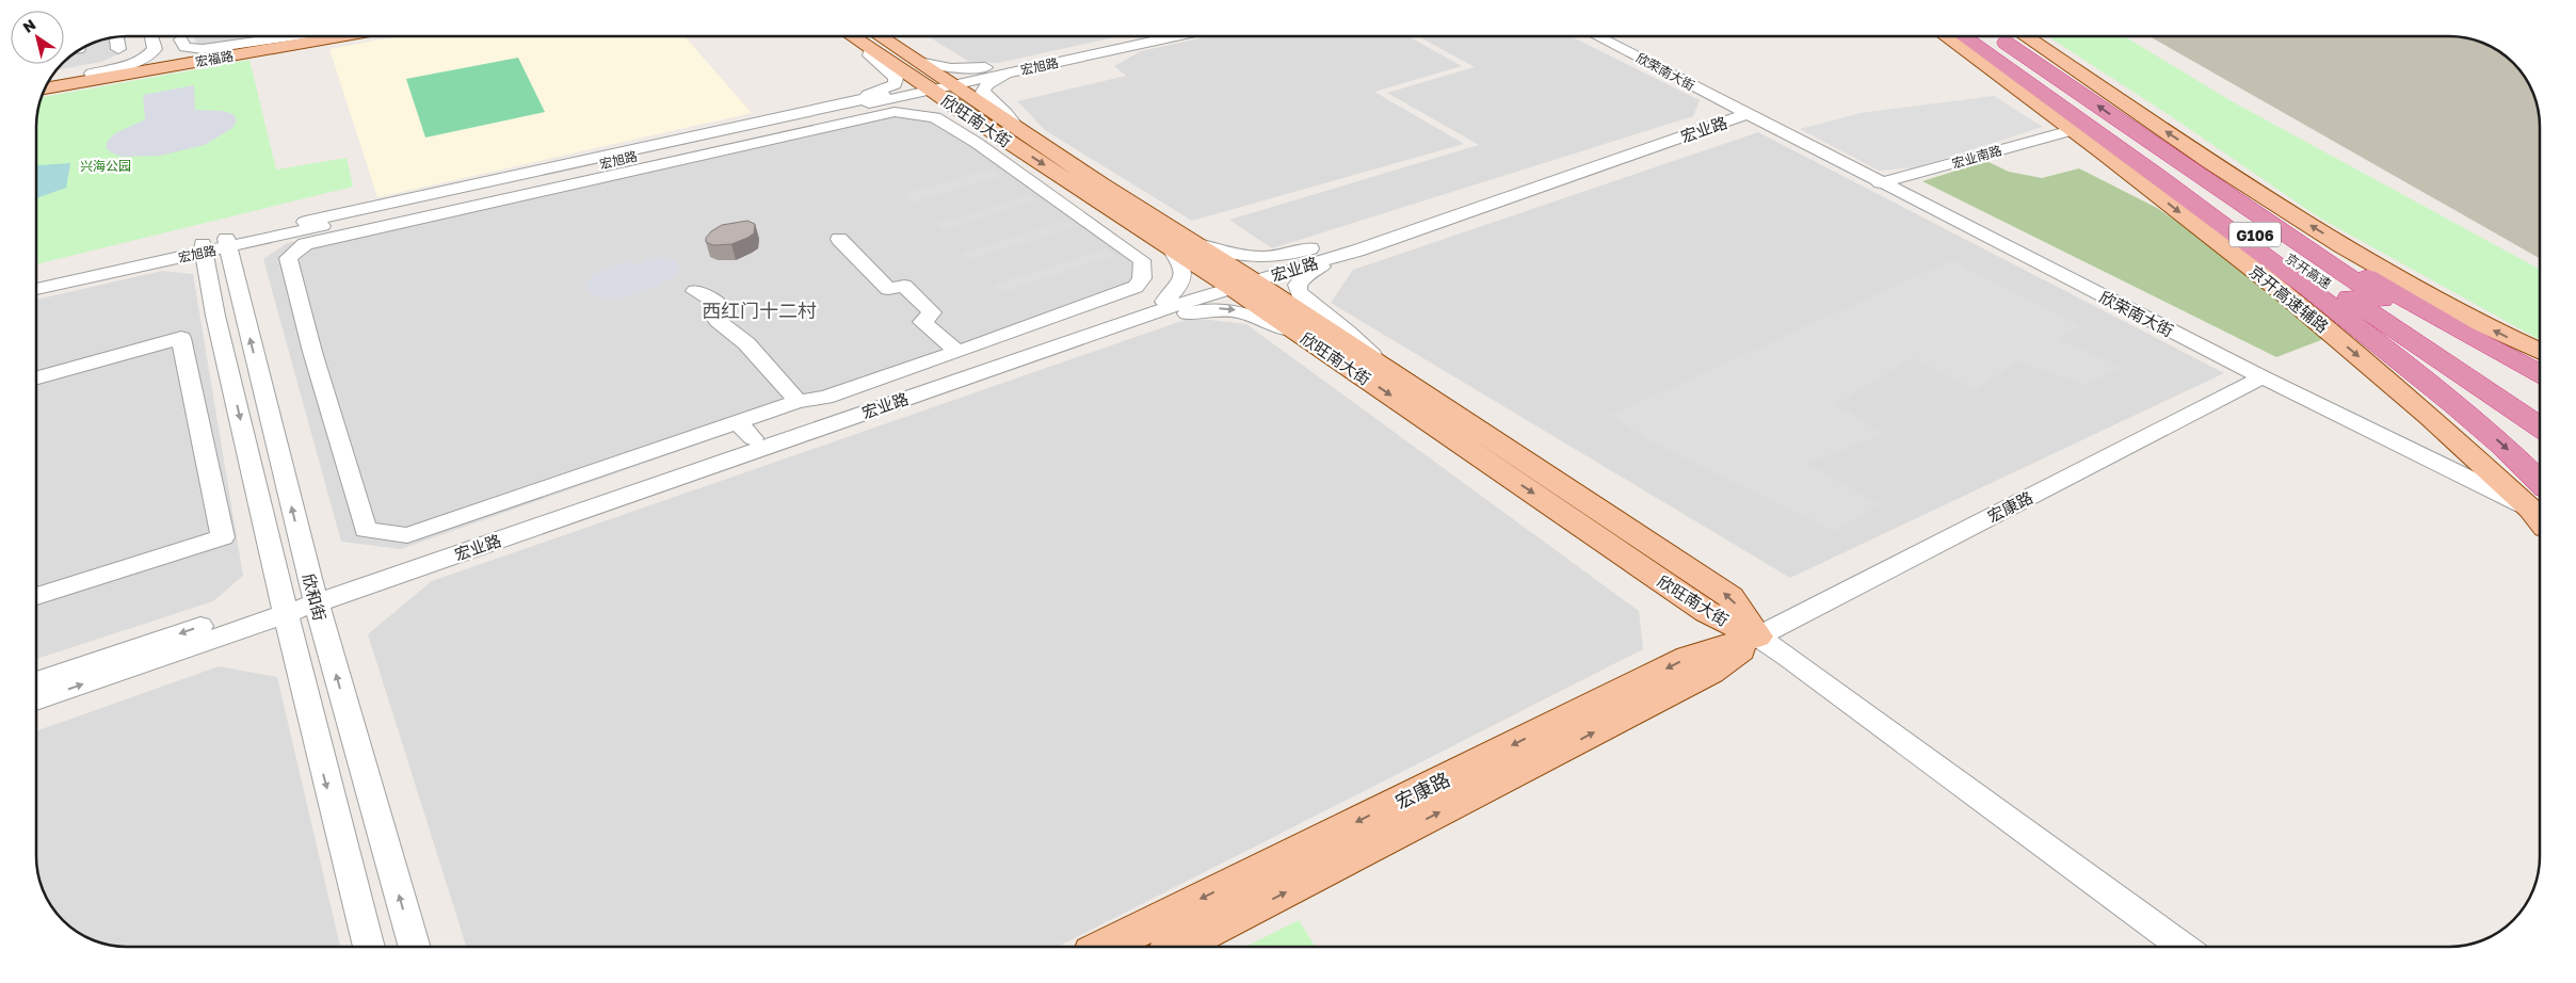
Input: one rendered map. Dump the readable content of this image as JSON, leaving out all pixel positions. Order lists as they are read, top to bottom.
{
  "streets": {
    "highway": ["G106", "京开高速"],
    "main road": [
      "宏福路",
      "欣旺南大街",
      "京开高速辅路",
      "宏康路"
    ],
    "street": [
      "宏旭路",
      "欣荣南大街",
      "宏业路",
      "宏业南路",
      "欣和街"
    ]
  },
  "crossings": [
    ["宏旭路", "欣旺南大街"],
    ["宏旭路", "欣和街"],
    ["欣荣南大街", "宏业路"],
    ["欣荣南大街", "宏业南路"],
    ["欣荣南大街", "京开高速辅路"],
    ["欣荣南大街", "宏康路"],
    ["欣旺南大街", "宏业路"],
    ["欣旺南大街", "宏康路"],
    ["宏业路", "欣和街"],
    ["宏业南路", "京开高速辅路"]
  ],
  "districts": ["西红门十二村"],
  "parks": ["兴海公园"],
  "north": "top left"
}
